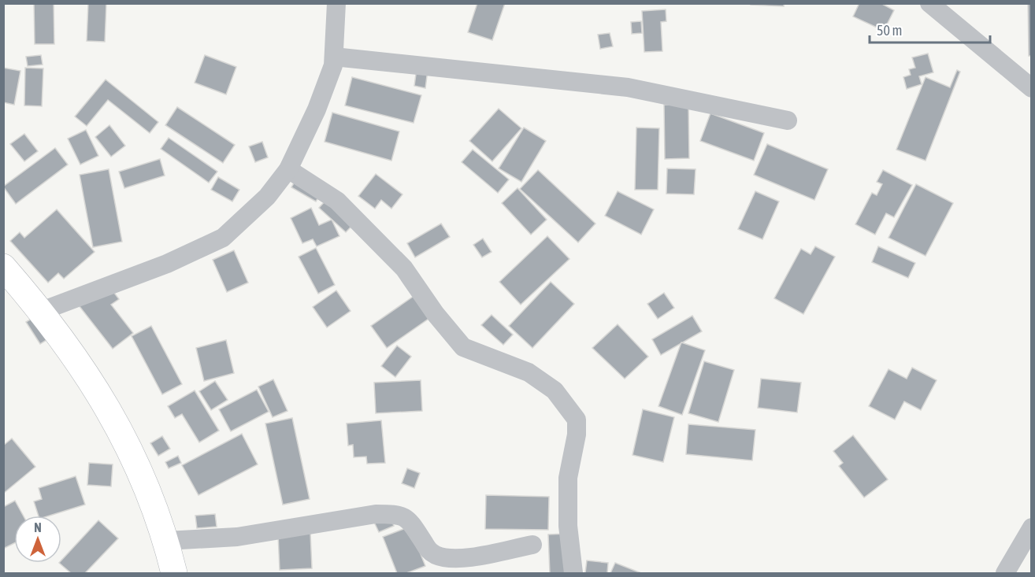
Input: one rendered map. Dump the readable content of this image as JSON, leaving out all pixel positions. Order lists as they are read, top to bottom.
{
  "scale_bar": "50 m",
  "north": "top"
}
